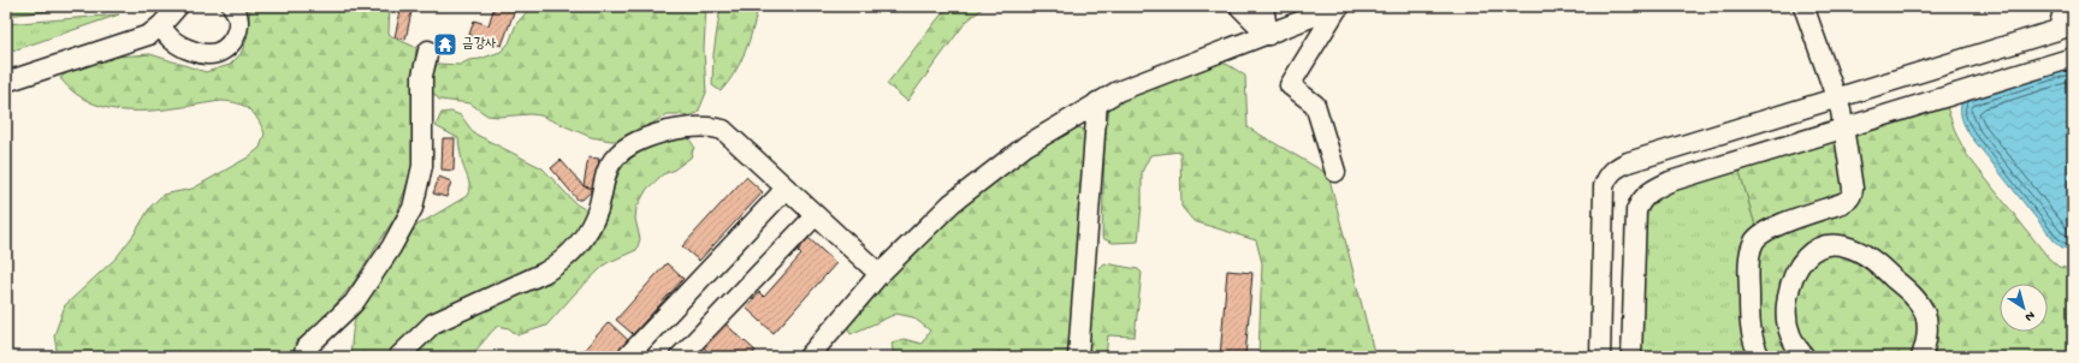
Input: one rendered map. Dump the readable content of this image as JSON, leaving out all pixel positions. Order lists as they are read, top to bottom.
{
  "places": {
    "temple": ["금강사"]
  },
  "north": "bottom right"
}
